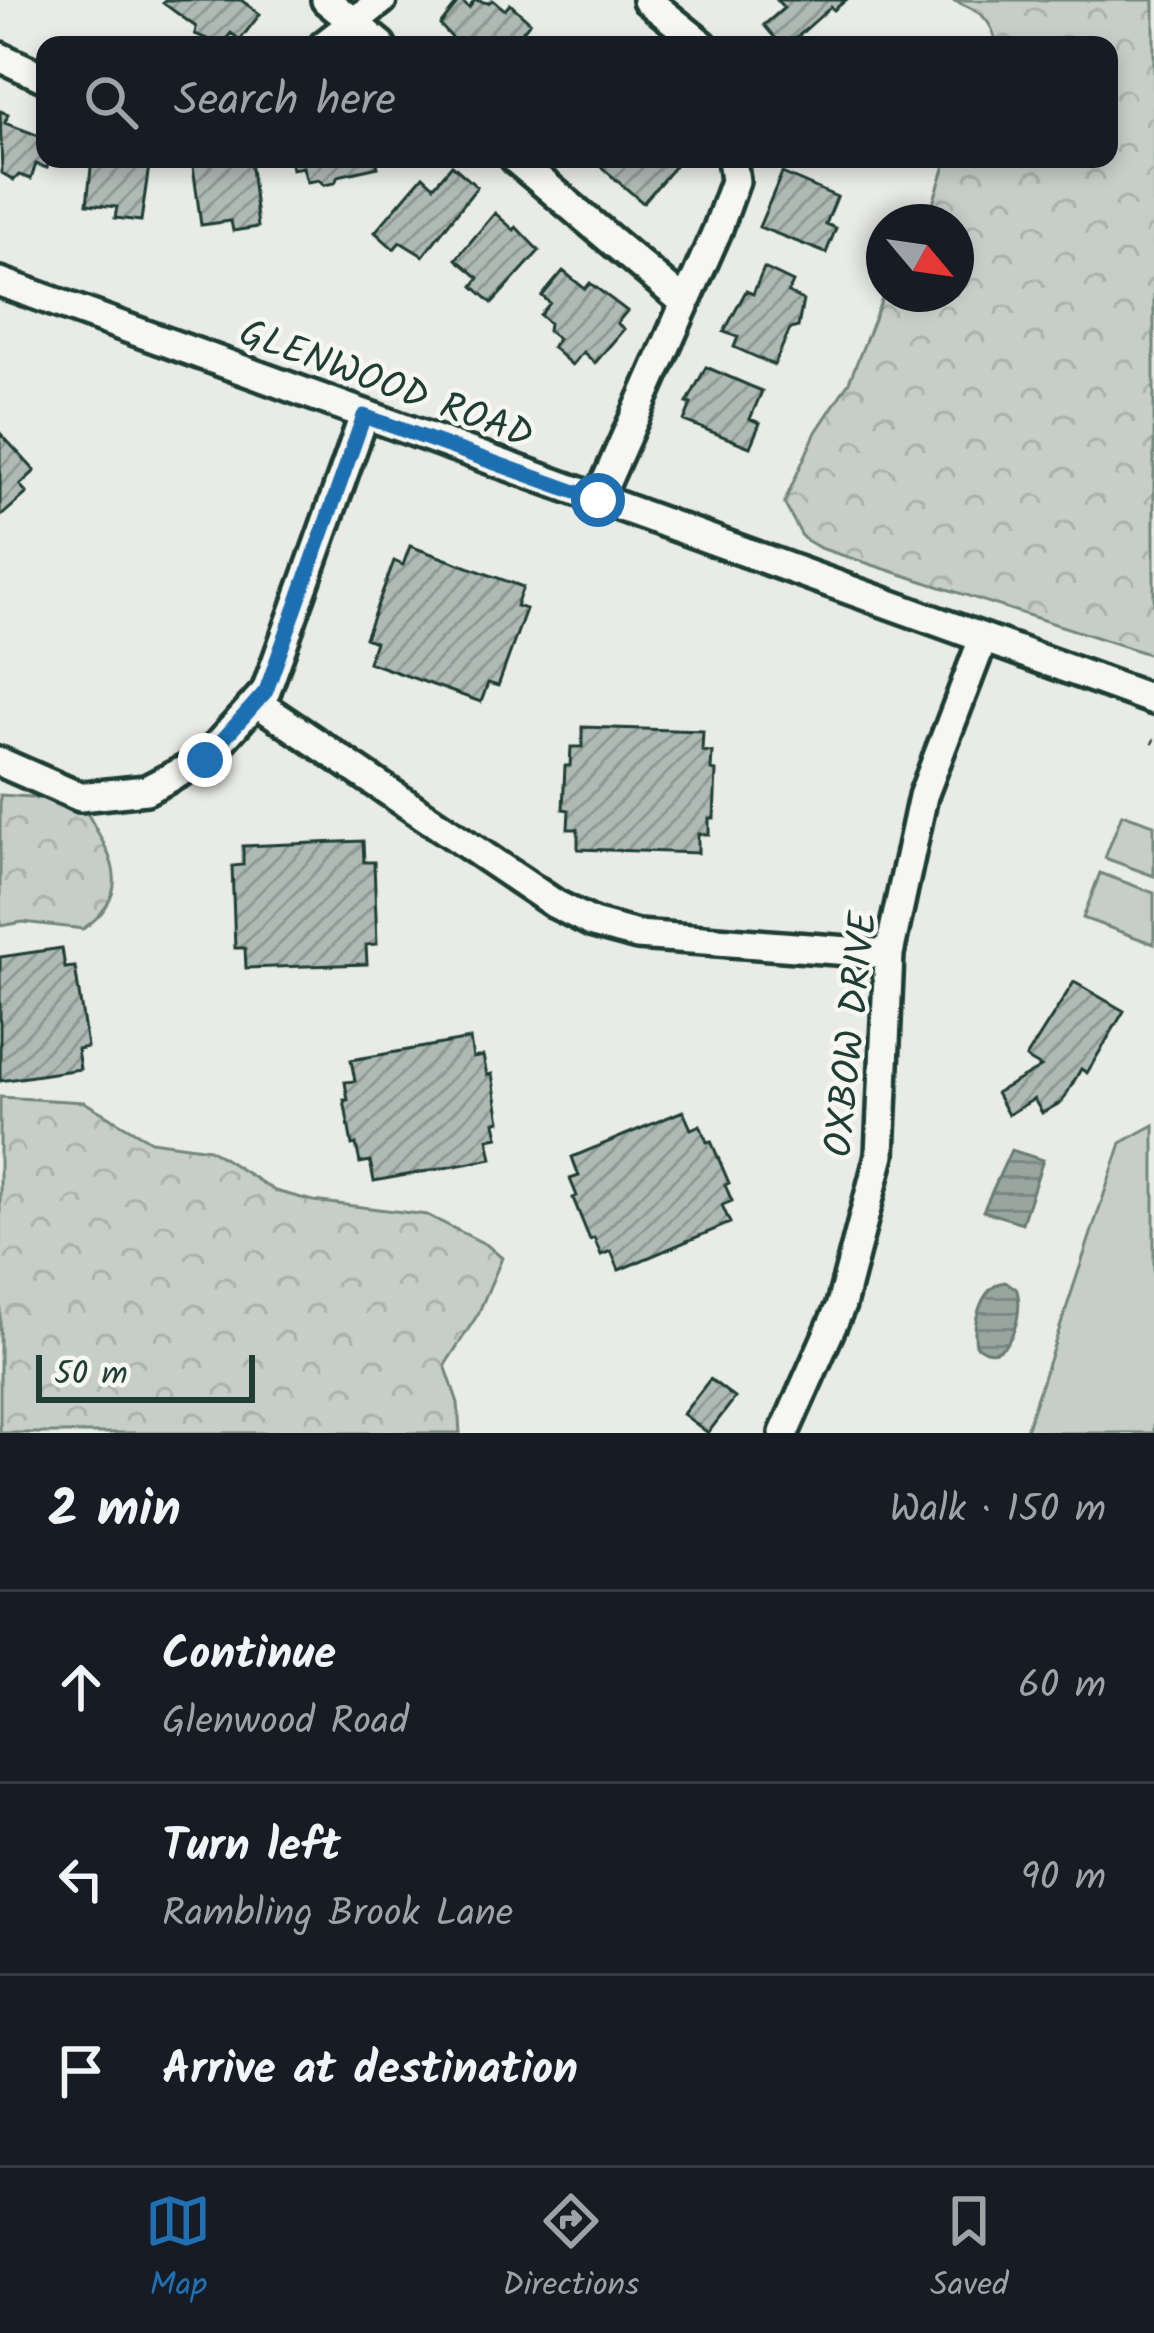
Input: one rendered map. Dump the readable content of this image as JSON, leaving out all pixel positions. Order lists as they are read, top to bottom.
{
  "streets": {
    "street": ["GLENWOOD ROAD", "OXBOW DRIVE"]
  },
  "crossings": [
    ["GLENWOOD ROAD", "OXBOW DRIVE"]
  ],
  "scale_bar": "50 m",
  "north": "bottom right",
  "page": {
    "search": "Search here",
    "scale": "50 m",
    "heading": ["2 min", "Walk · 150 m"],
    "list": [
      ["Continue", "Glenwood Road", "60 m"],
      ["Turn left", "Rambling Brook Lane", "90 m"],
      "Arrive at destination"
    ],
    "nav": ["Map", "Directions", "Saved"]
  }
}
